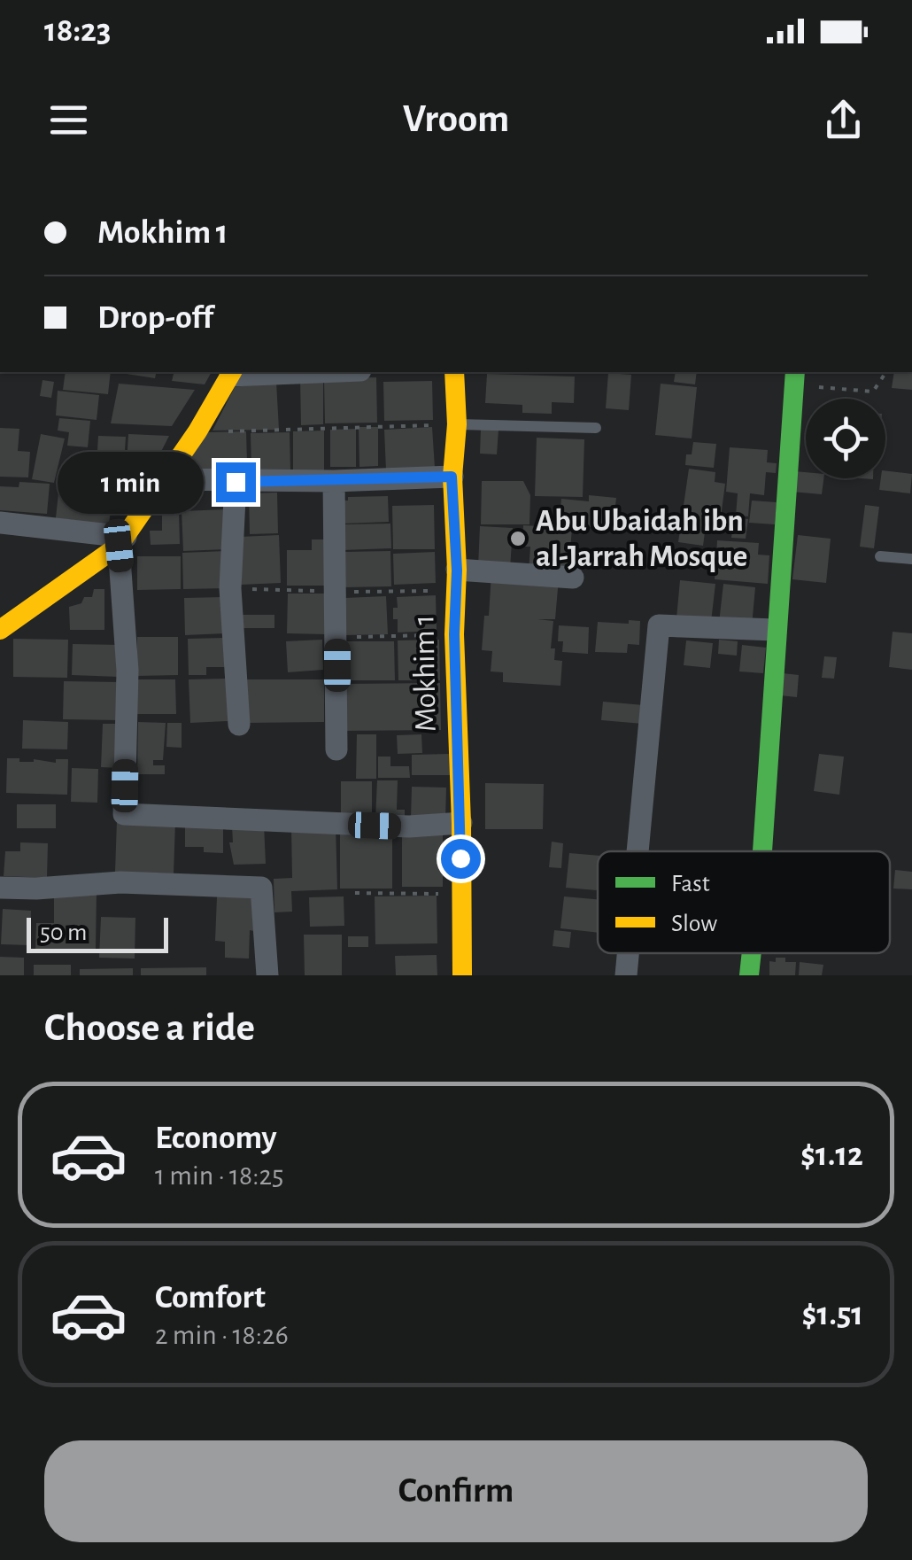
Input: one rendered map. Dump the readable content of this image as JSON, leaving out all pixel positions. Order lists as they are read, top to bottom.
{
  "streets": {
    "street": ["Mokhim 1"]
  },
  "places": ["Abu Ubaidah ibn al-Jarrah Mosque"],
  "legend": ["Fast", "Slow"],
  "scale_bar": "50 m",
  "page": {
    "status": "18:23",
    "header": "Vroom",
    "banner": ["Mokhim 1", "Drop-off"],
    "bubble": "1 min",
    "scale": "50 m",
    "heading": "Choose a ride",
    "list": [
      {
        "name": "Economy",
        "note": "1 min · 18:25",
        "value": "$1.12"
      },
      {
        "name": "Comfort",
        "note": "2 min · 18:26",
        "value": "$1.51"
      }
    ],
    "buttons": "Confirm"
  }
}
